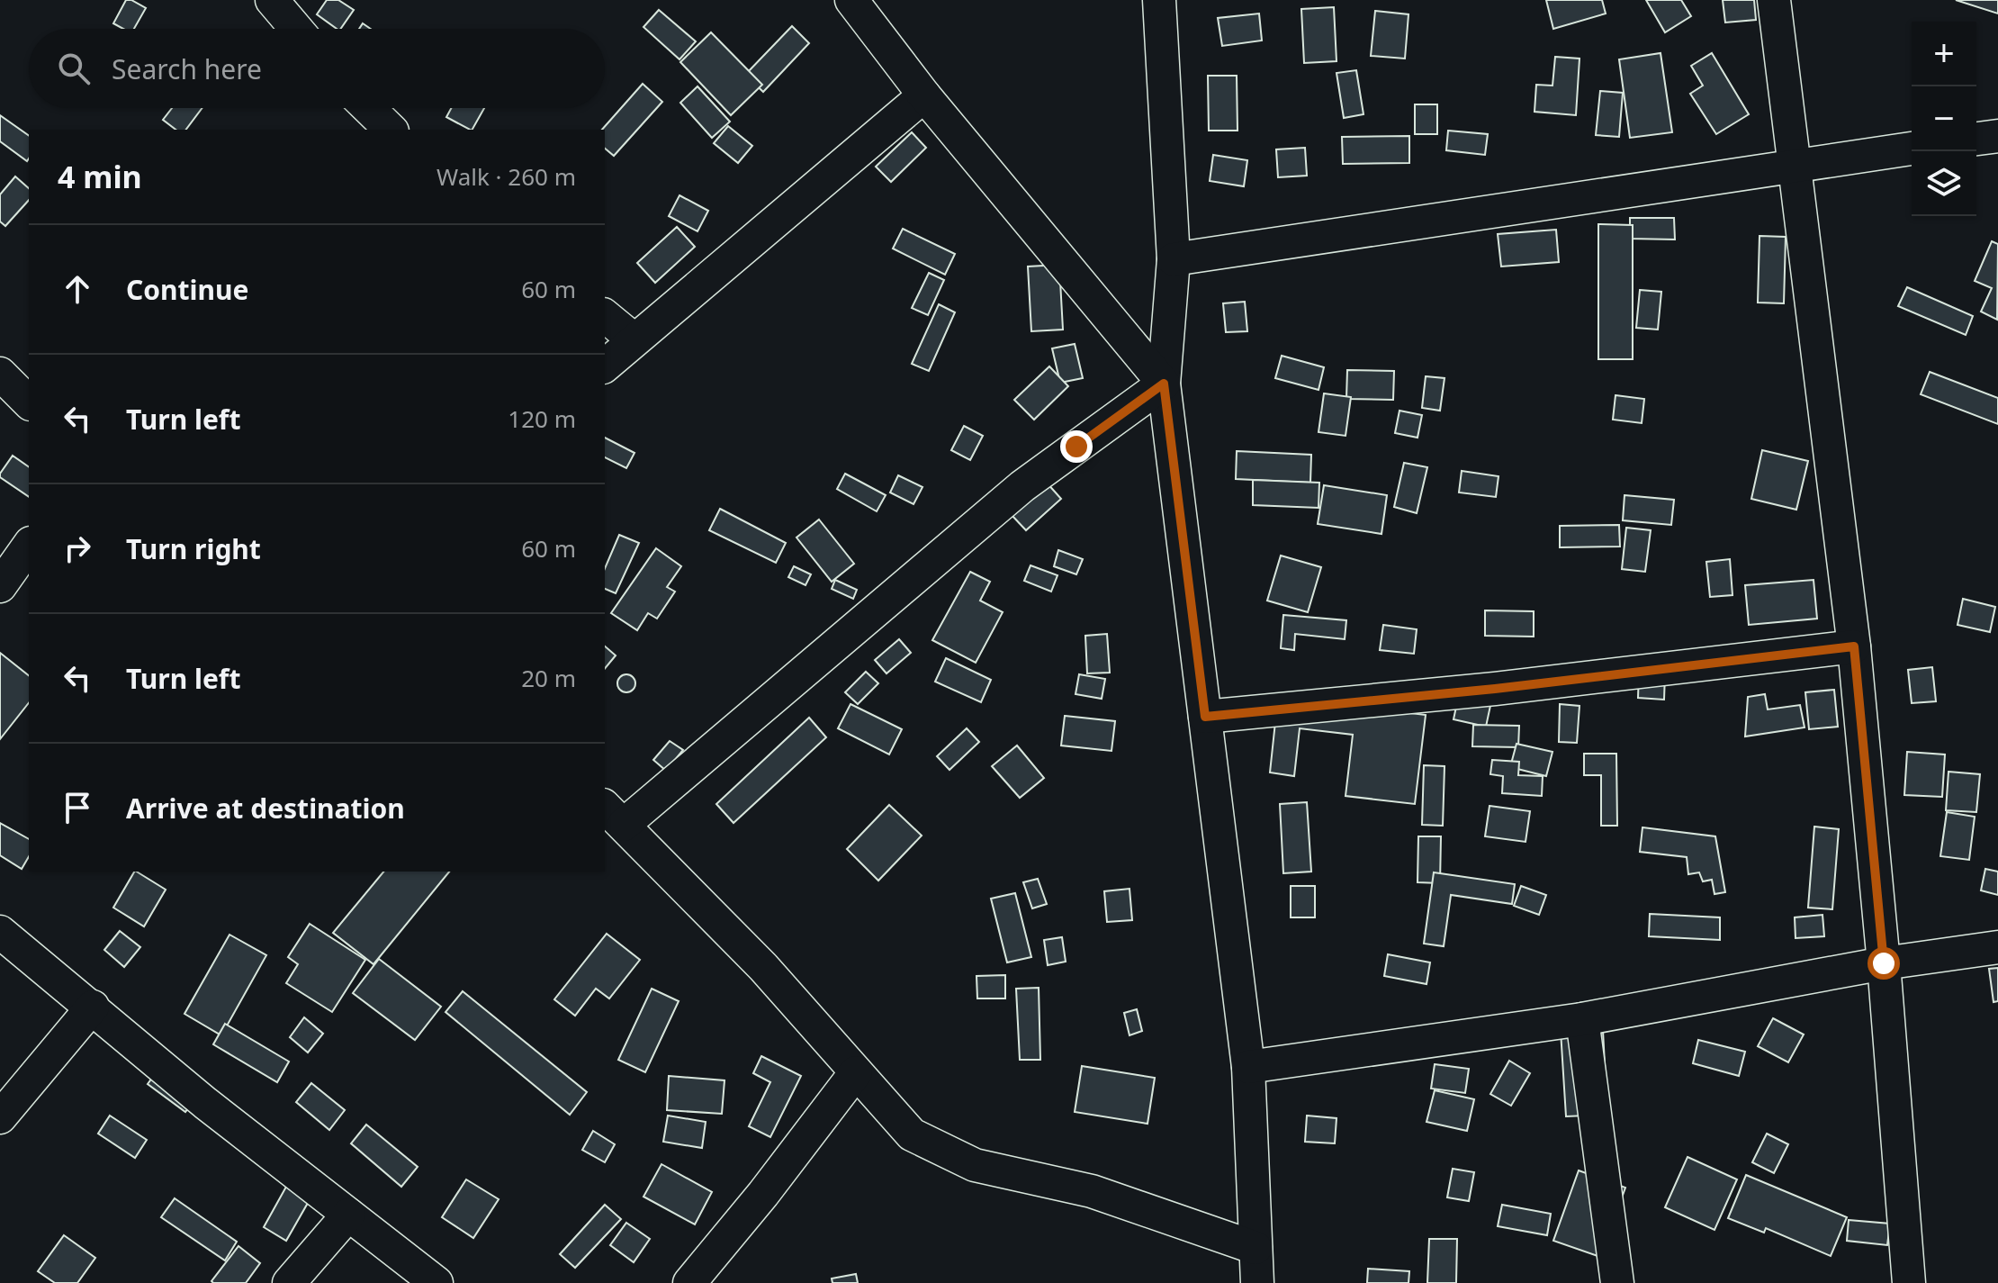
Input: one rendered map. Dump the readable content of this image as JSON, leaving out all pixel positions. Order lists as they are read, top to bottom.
{
  "page": {
    "map_buttons": ["+", "−"],
    "search": "Search here",
    "heading": ["4 min", "Walk · 260 m"],
    "list": [
      ["Continue", "60 m"],
      ["Turn left", "120 m"],
      ["Turn right", "60 m"],
      ["Turn left", "20 m"],
      "Arrive at destination"
    ]
  }
}
